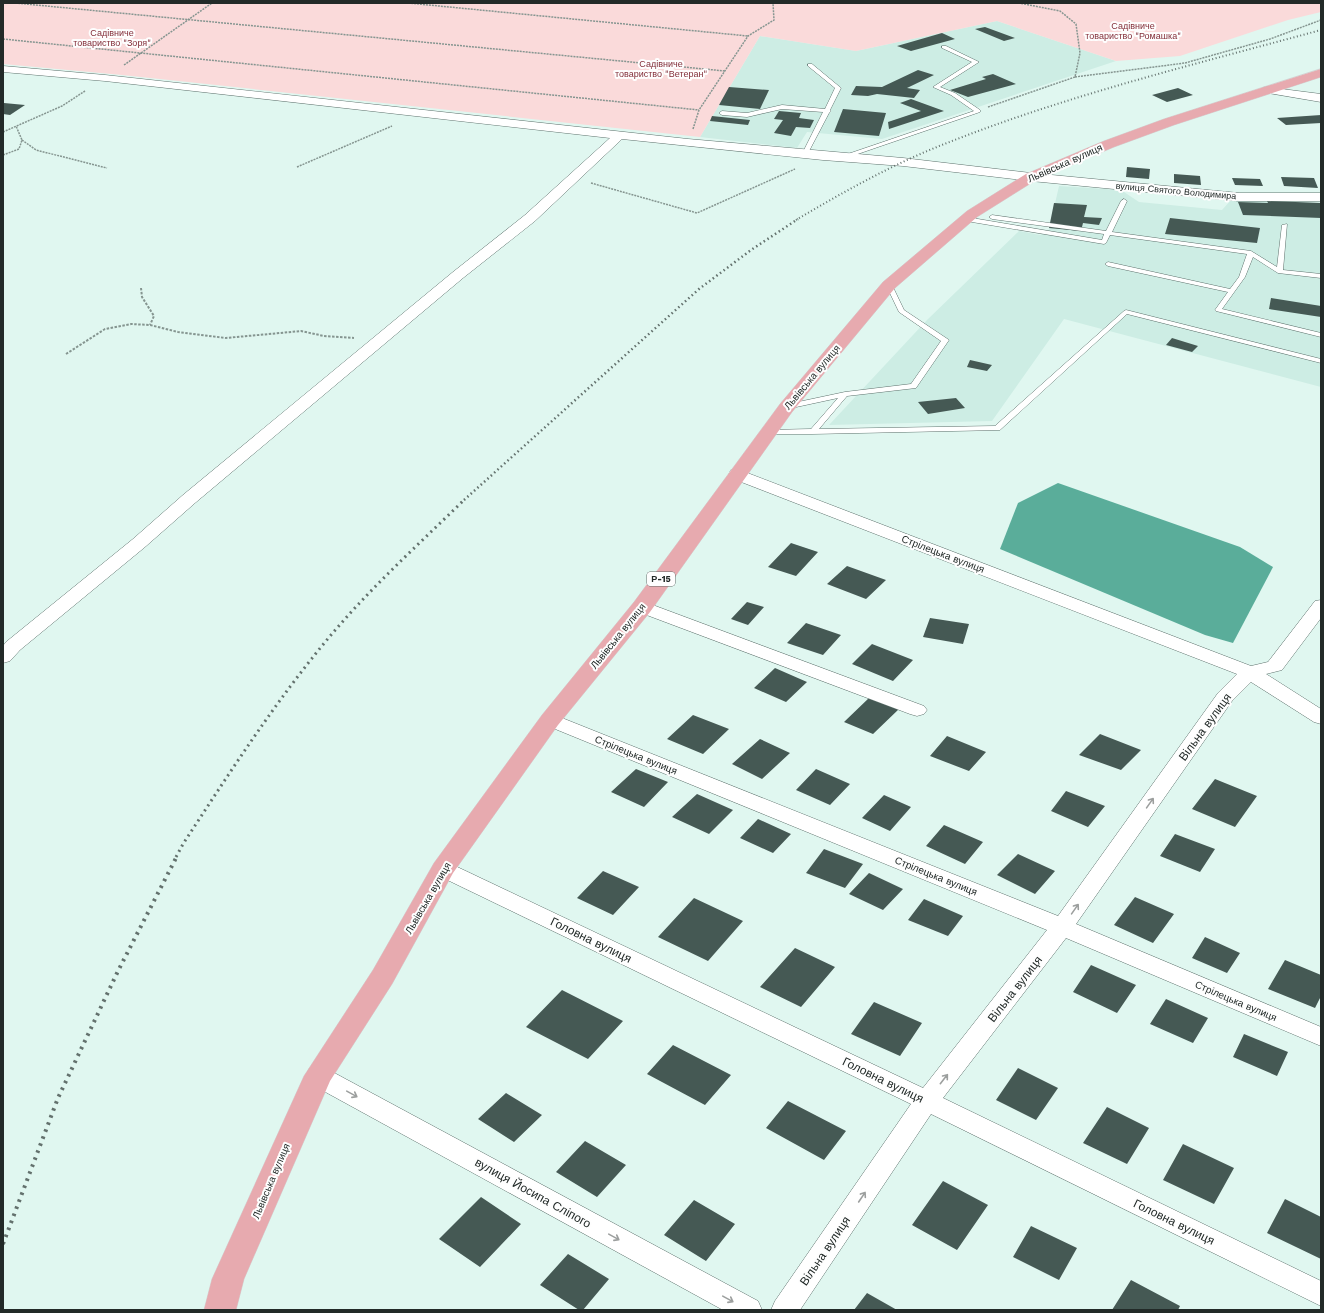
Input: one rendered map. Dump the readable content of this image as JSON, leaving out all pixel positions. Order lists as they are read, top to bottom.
{
  "streets": {
    "main road": ["Львівська вулиця", "Р-15"],
    "street": [
      "вулиця Святого Володимира",
      "Стрілецька вулиця",
      "Вільна вулиця",
      "Головна вулиця",
      "вулиця Йосипа Сліпого"
    ]
  },
  "crossings": [
    ["Львівська вулиця", "вулиця Святого Володимира"],
    ["Львівська вулиця", "Стрілецька вулиця"],
    ["Львівська вулиця", "Головна вулиця"],
    ["Львівська вулиця", "вулиця Йосипа Сліпого"],
    ["Стрілецька вулиця", "Вільна вулиця"],
    ["Вільна вулиця", "Головна вулиця"]
  ],
  "one_way": ["Вільна вулиця", "вулиця Йосипа Сліпого"],
  "parks": ["Садівниче товариство \"Ромашка\"", "Садівниче товариство \"Зоря\"", "Садівниче товариство \"Ветеран\""]
}
